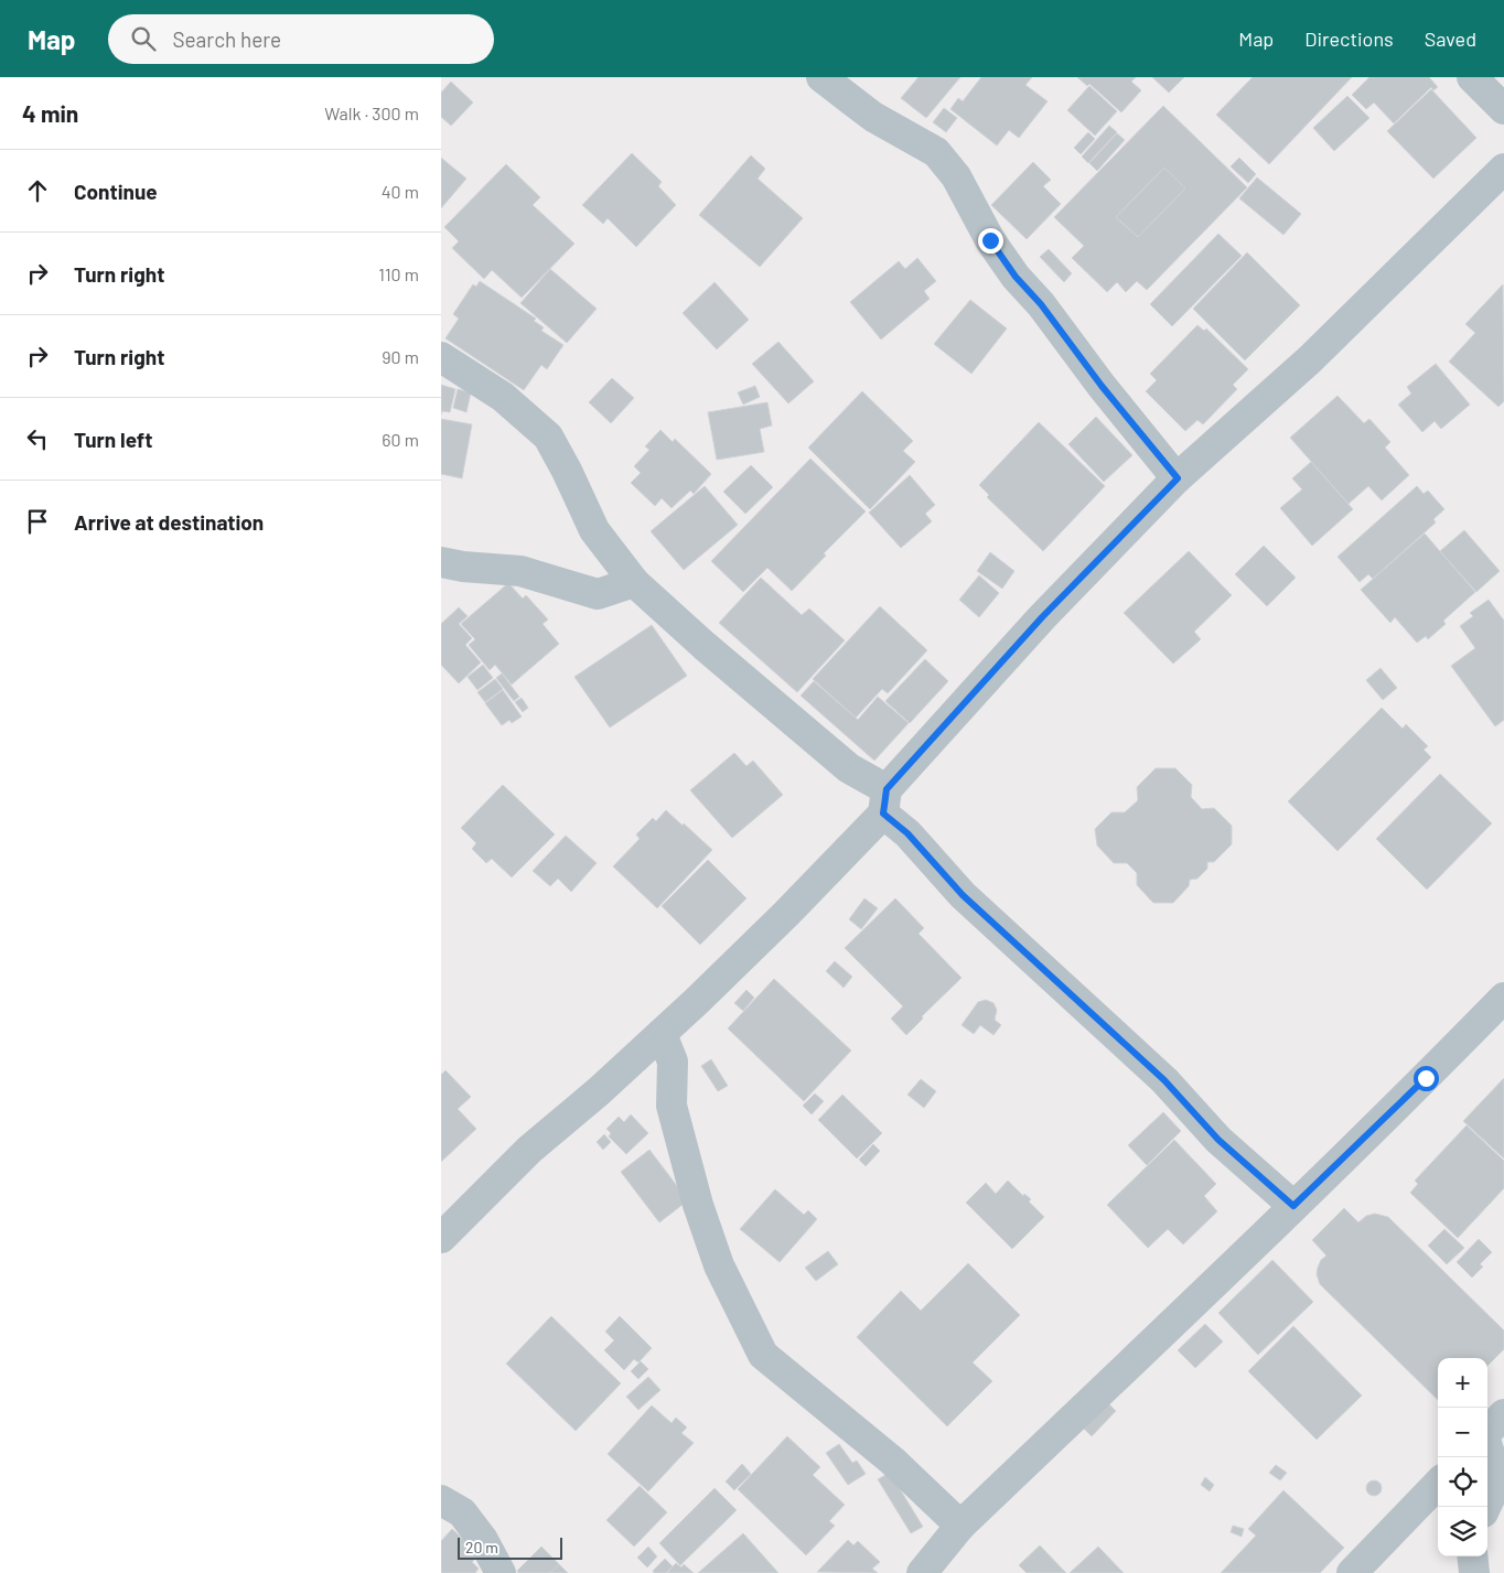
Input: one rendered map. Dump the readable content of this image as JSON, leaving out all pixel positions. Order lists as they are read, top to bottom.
{
  "scale_bar": "20 m",
  "page": {
    "header": "Map",
    "search": "Search here",
    "nav": ["Map", "Directions", "Saved"],
    "heading": ["4 min", "Walk · 300 m"],
    "list": [
      ["Continue", "40 m"],
      ["Turn right", "110 m"],
      ["Turn right", "90 m"],
      ["Turn left", "60 m"],
      "Arrive at destination"
    ],
    "map_buttons": ["+", "−"],
    "scale": "20 m"
  }
}
